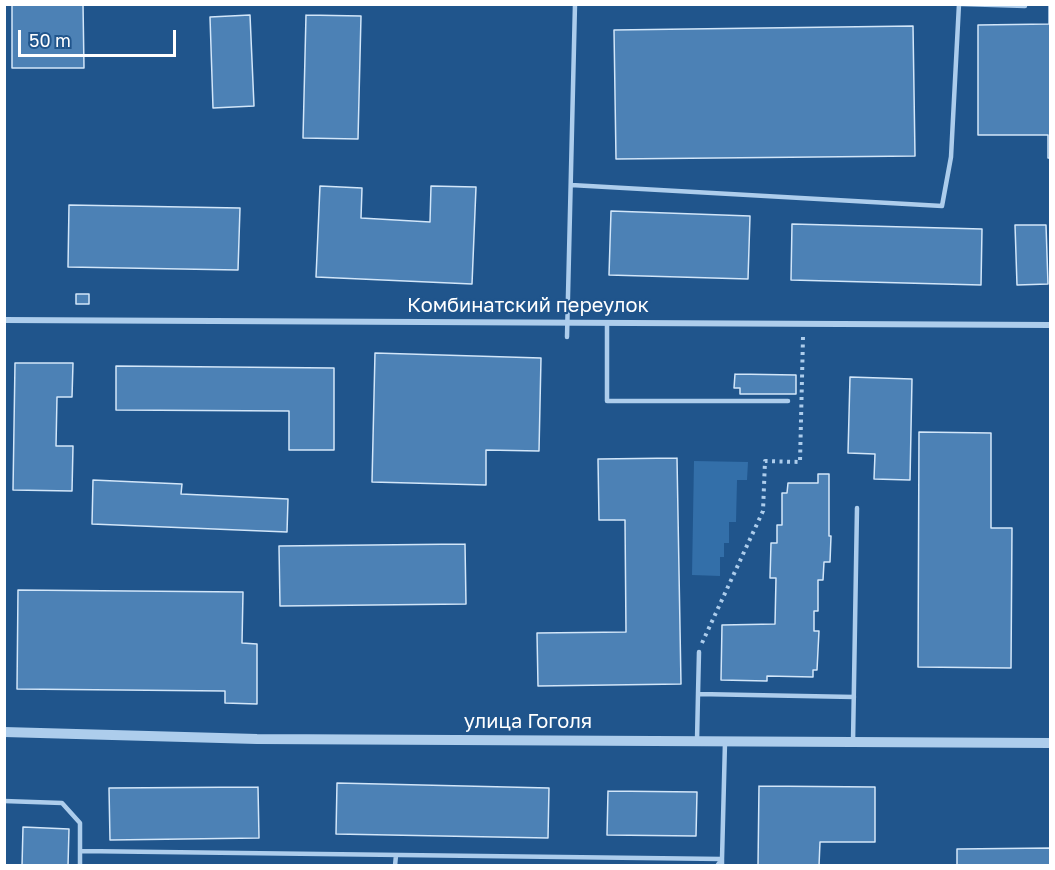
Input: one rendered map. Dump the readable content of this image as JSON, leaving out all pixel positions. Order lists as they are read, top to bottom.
{
  "streets": {
    "street": ["Комбинатский переулок", "улица Гоголя"]
  },
  "scale_bar": "50 m"
}
